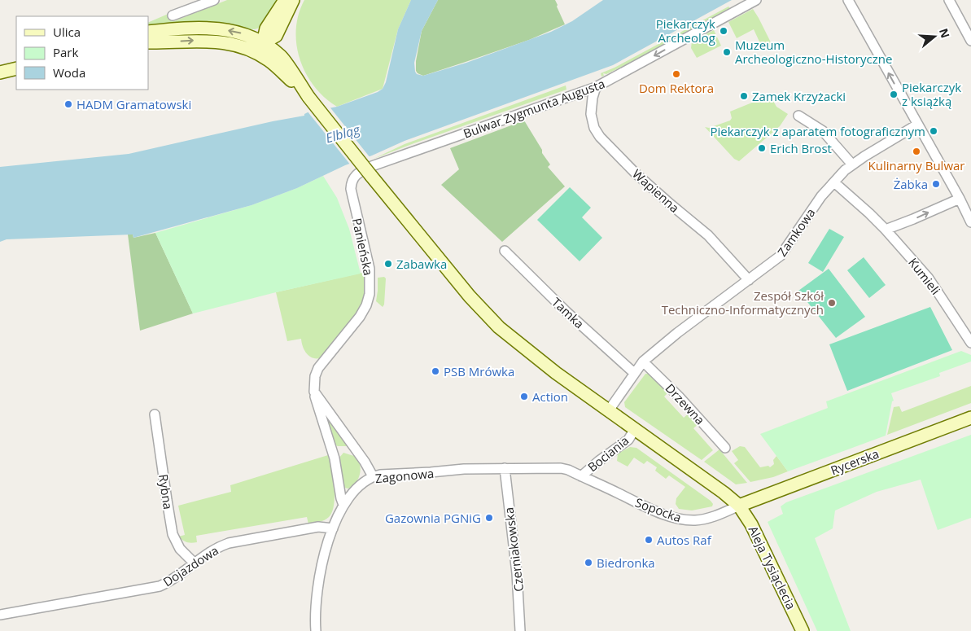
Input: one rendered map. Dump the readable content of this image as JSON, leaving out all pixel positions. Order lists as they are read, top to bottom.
{
  "streets": {
    "main road": ["Rycerska", "Aleja Tysiąclecia"],
    "street": [
      "Bulwar Zygmunta Augusta",
      "Wapienna",
      "Zamkowa",
      "Panieńska",
      "Kumieli",
      "Tamka",
      "Drzewna",
      "Bociania",
      "Zagonowa",
      "Rybna",
      "Sopocka",
      "Czerniakowska",
      "Dojazdowa"
    ]
  },
  "crossings": [
    ["Bulwar Zygmunta Augusta", "Wapienna"],
    ["Bulwar Zygmunta Augusta", "Panieńska"],
    ["Bulwar Zygmunta Augusta", "Aleja Tysiąclecia"],
    ["Wapienna", "Zamkowa"],
    ["Zamkowa", "Kumieli"],
    ["Zamkowa", "Tamka"],
    ["Zamkowa", "Drzewna"],
    ["Zamkowa", "Aleja Tysiąclecia"],
    ["Panieńska", "Zagonowa"],
    ["Panieńska", "Aleja Tysiąclecia"],
    ["Bociania", "Zagonowa"],
    ["Bociania", "Sopocka"],
    ["Bociania", "Aleja Tysiąclecia"],
    ["Rycerska", "Sopocka"],
    ["Rycerska", "Aleja Tysiąclecia"],
    ["Zagonowa", "Sopocka"],
    ["Zagonowa", "Czerniakowska"],
    ["Zagonowa", "Dojazdowa"],
    ["Rybna", "Dojazdowa"],
    ["Sopocka", "Aleja Tysiąclecia"]
  ],
  "one_way": ["Bulwar Zygmunta Augusta"],
  "water": ["Elbląg"],
  "places": [
    "Piekarczyk Archeolog",
    "Muzeum Archeologiczno-Historyczne",
    "Dom Rektora",
    "Piekarczyk z książką",
    "Zamek Krzyżacki",
    "HADM Gramatowski",
    "Piekarczyk z aparatem fotograficznym",
    "Erich Brost",
    "Kulinarny Bulwar",
    "Żabka",
    "Zabawka",
    "Zespół Szkół Techniczno-Informatycznych",
    "PSB Mrówka",
    "Action",
    "Gazownia PGNiG",
    "Autos Raf",
    "Biedronka"
  ],
  "legend": ["Ulica", "Park", "Woda"],
  "north": "right"
}
